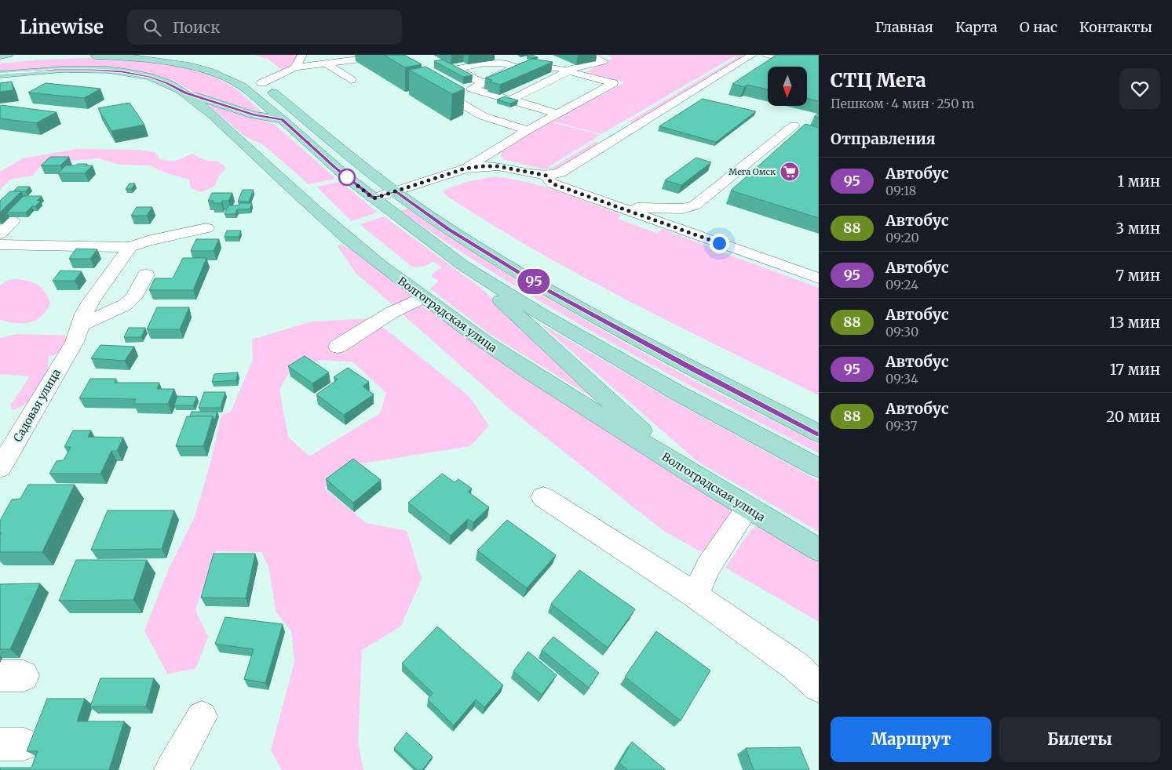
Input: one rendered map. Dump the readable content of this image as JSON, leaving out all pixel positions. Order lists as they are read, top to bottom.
{
  "streets": {
    "main road": ["Волгоградская улица"],
    "street": ["Садовая улица"]
  },
  "places": {
    "supermarket": ["Мега Омск"]
  },
  "lines": ["bus line 95"],
  "north": "bottom",
  "page": {
    "header": "Linewise",
    "search": "Поиск",
    "nav": [
      "Главная",
      "Карта",
      "О нас",
      "Контакты"
    ],
    "on_map": "95",
    "heading": [
      ["СТЦ Мега", "Пешком · 4 мин · 250 m"],
      "Отправления"
    ],
    "list": [
      {
        "mark": "95",
        "name": "Автобус",
        "note": "09:18",
        "value": "1 мин"
      },
      {
        "mark": "88",
        "name": "Автобус",
        "note": "09:20",
        "value": "3 мин"
      },
      {
        "mark": "95",
        "name": "Автобус",
        "note": "09:24",
        "value": "7 мин"
      },
      {
        "mark": "88",
        "name": "Автобус",
        "note": "09:30",
        "value": "13 мин"
      },
      {
        "mark": "95",
        "name": "Автобус",
        "note": "09:34",
        "value": "17 мин"
      },
      {
        "mark": "88",
        "name": "Автобус",
        "note": "09:37",
        "value": "20 мин"
      }
    ],
    "buttons": ["Маршрут", "Билеты"]
  }
}
